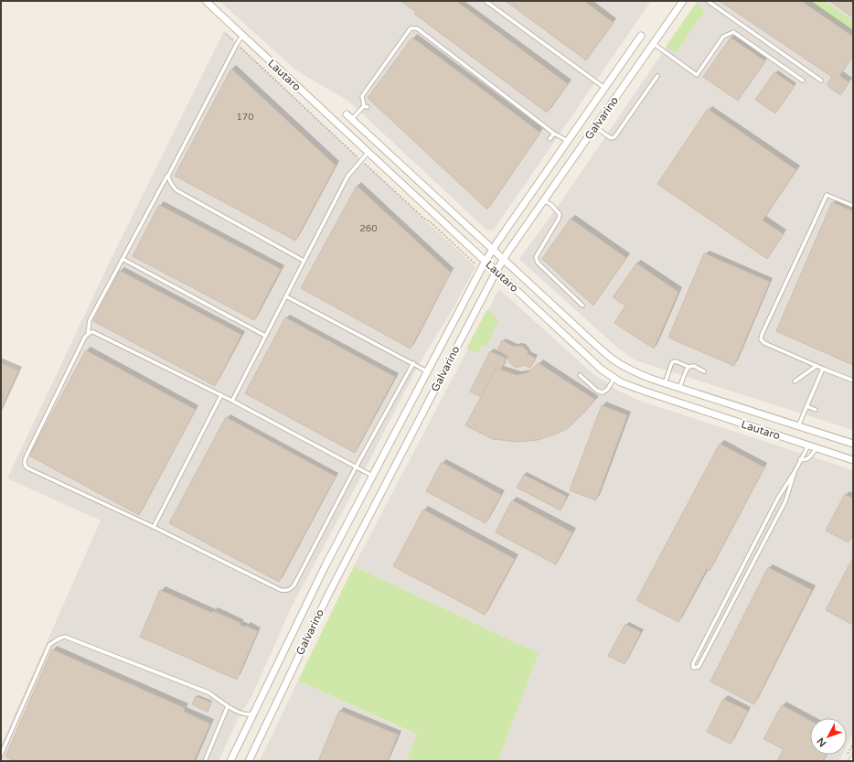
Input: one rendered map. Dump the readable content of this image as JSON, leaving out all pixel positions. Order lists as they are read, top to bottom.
{
  "streets": {
    "street": ["Lautaro", "Galvarino"]
  },
  "crossings": [
    ["Lautaro", "Galvarino"]
  ],
  "house_numbers": ["170", "260"],
  "north": "bottom left"
}
